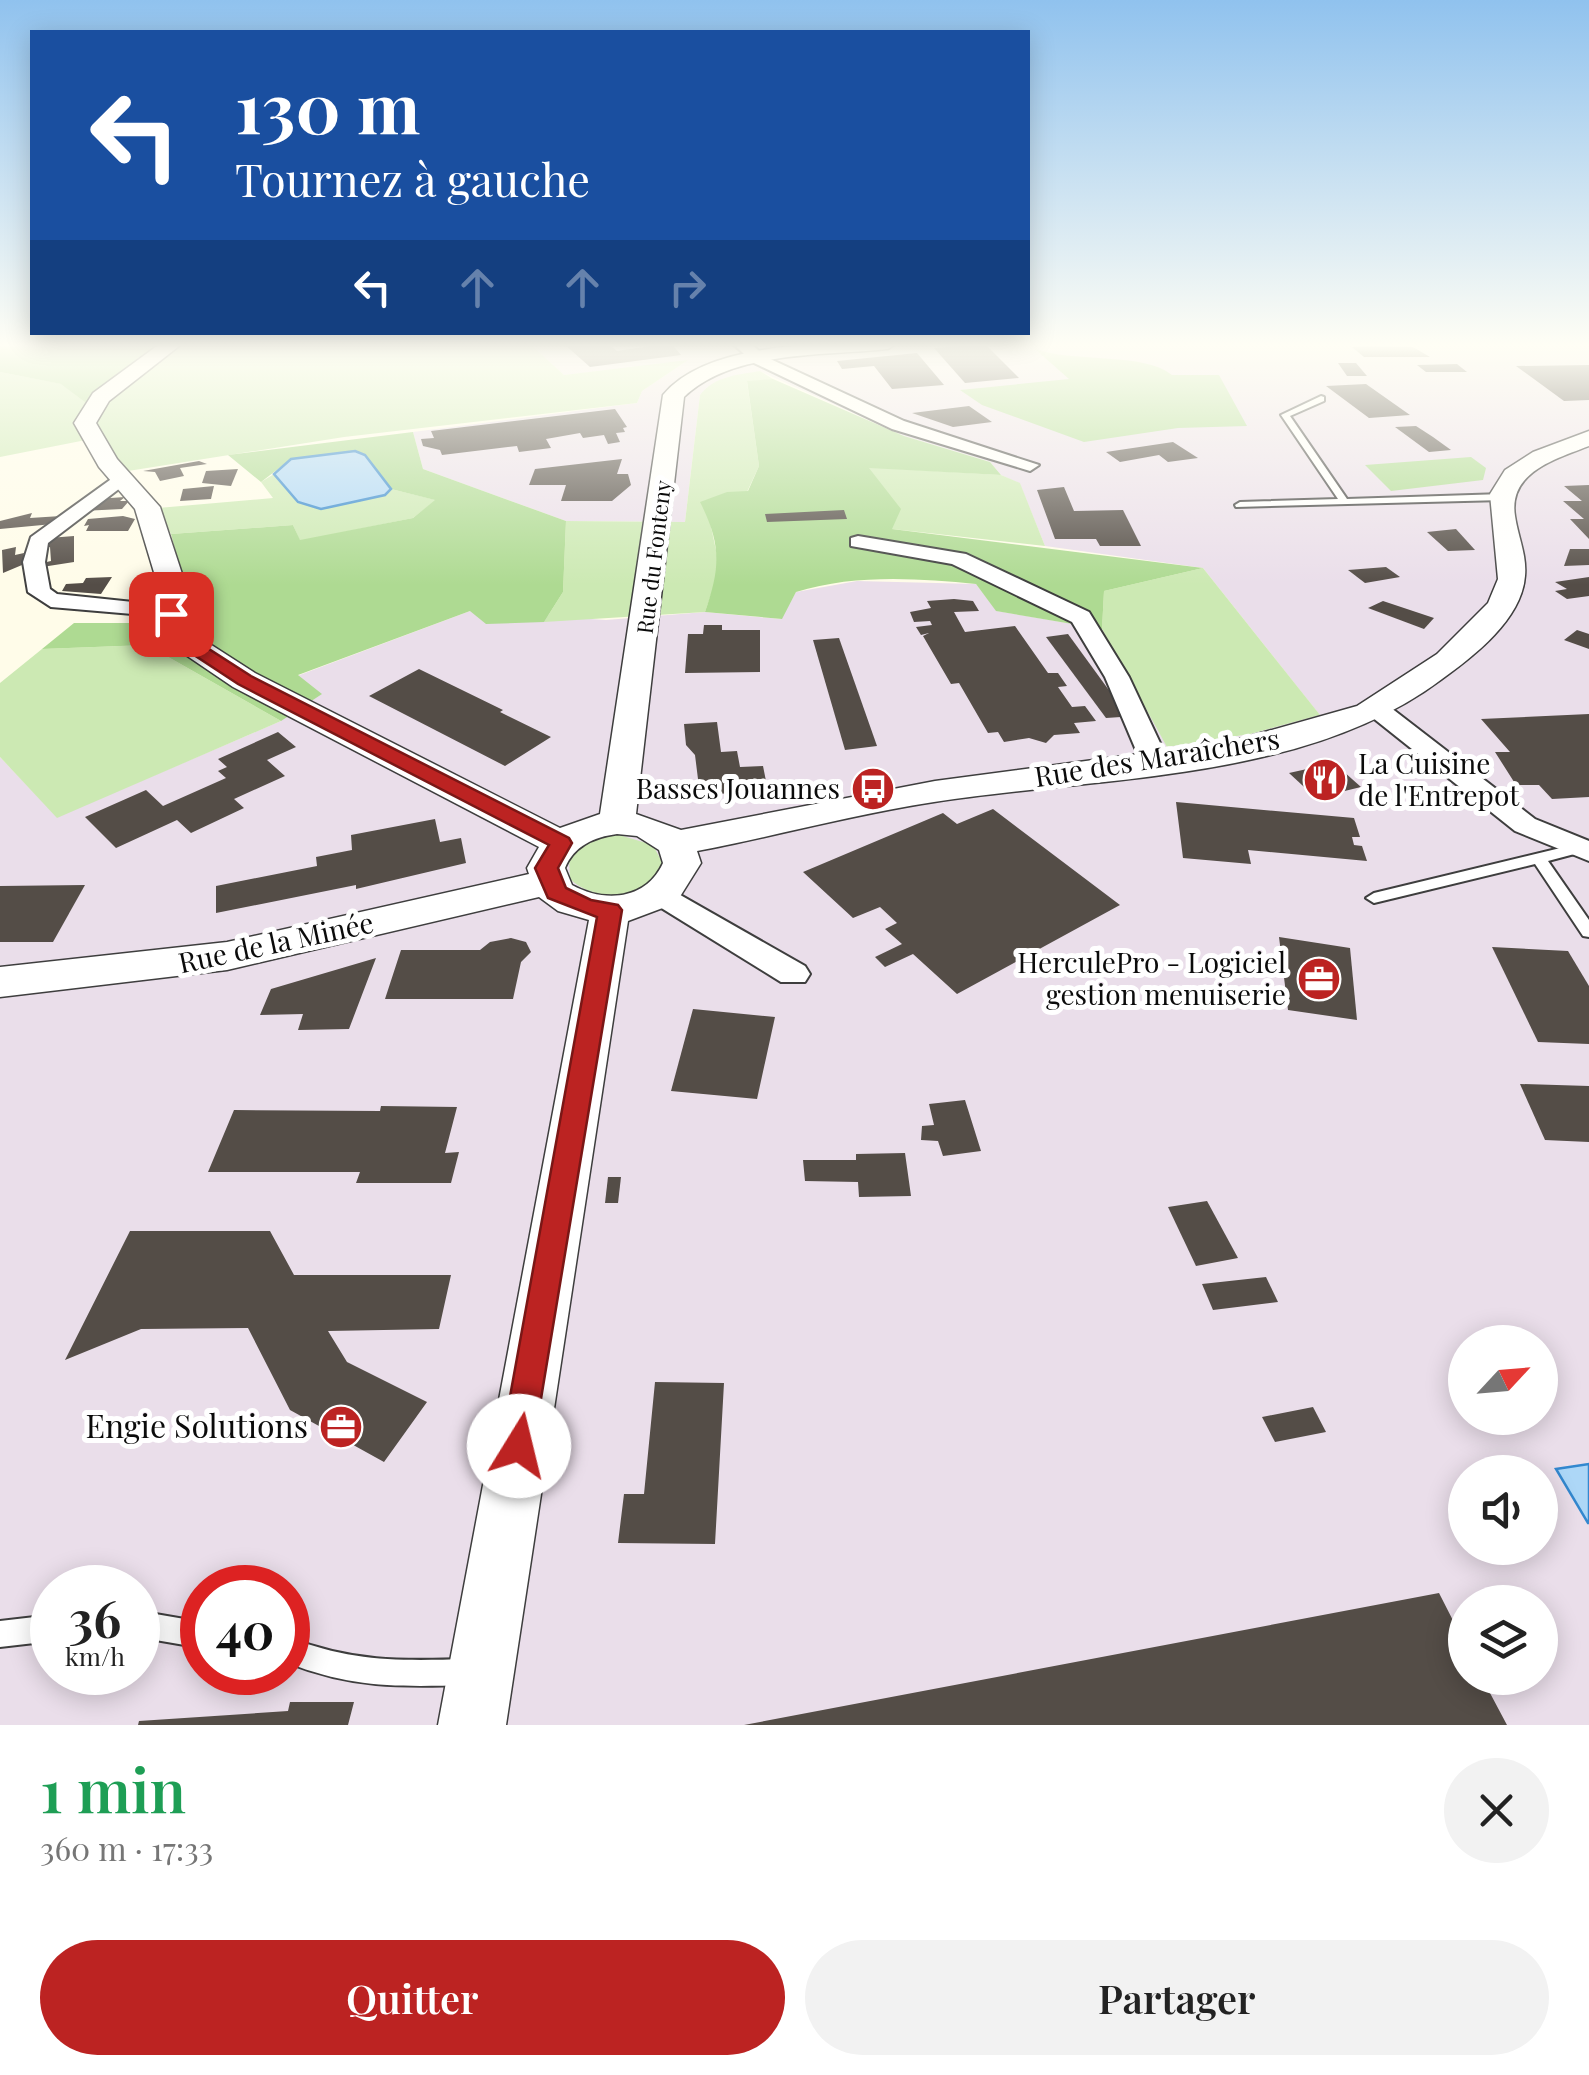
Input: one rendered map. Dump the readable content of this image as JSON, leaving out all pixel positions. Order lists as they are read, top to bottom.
{
  "streets": {
    "street": ["Rue du Fonteny", "Rue des Maraîchers", "Rue de la Minée"]
  },
  "crossings": [
    ["Rue du Fonteny", "Rue des Maraîchers"],
    ["Rue du Fonteny", "Rue de la Minée"],
    ["Rue des Maraîchers", "Rue de la Minée"]
  ],
  "places": {
    "restaurant": ["La Cuisine de l'Entrepot"],
    "bus stop": ["Basses Jouannes"],
    "office": ["HerculePro - Logiciel gestion menuiserie", "Engie Solutions"]
  },
  "north": "top right",
  "page": {
    "turn": ["130 m", "Tournez à gauche"],
    "speed": "36 km/h",
    "limit": "40",
    "heading": ["1 min", "360 m · 17:33"],
    "buttons": ["Quitter", "Partager"]
  }
}
